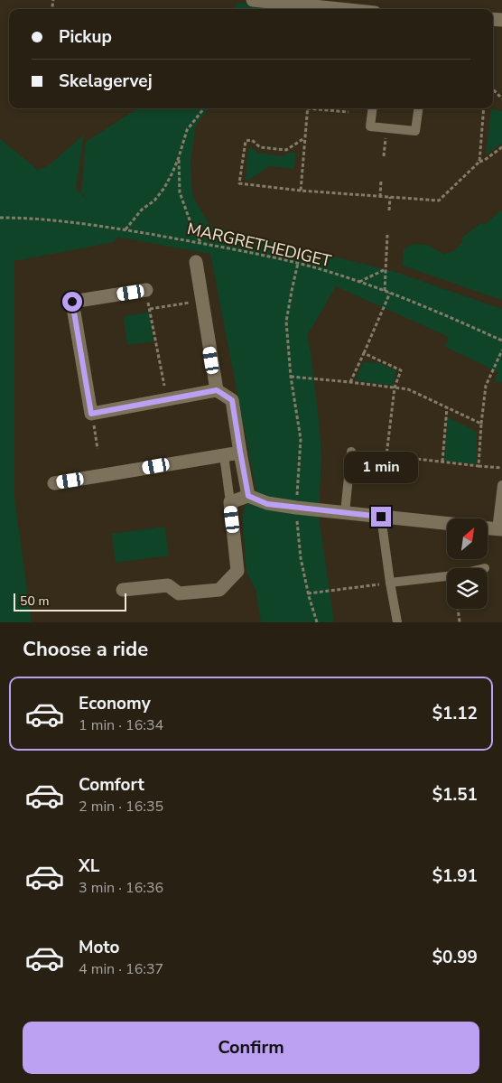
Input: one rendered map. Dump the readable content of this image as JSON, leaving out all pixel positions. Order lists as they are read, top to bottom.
{
  "streets": {
    "path": ["MARGRETHEDIGET"]
  },
  "scale_bar": "50 m",
  "north": "top right",
  "page": {
    "banner": ["Pickup", "Skelagervej"],
    "bubble": "1 min",
    "scale": "50 m",
    "heading": "Choose a ride",
    "list": [
      {
        "name": "Economy",
        "note": "1 min · 16:34",
        "value": "$1.12"
      },
      {
        "name": "Comfort",
        "note": "2 min · 16:35",
        "value": "$1.51"
      },
      {
        "name": "XL",
        "note": "3 min · 16:36",
        "value": "$1.91"
      },
      {
        "name": "Moto",
        "note": "4 min · 16:37",
        "value": "$0.99"
      }
    ],
    "buttons": "Confirm"
  }
}
